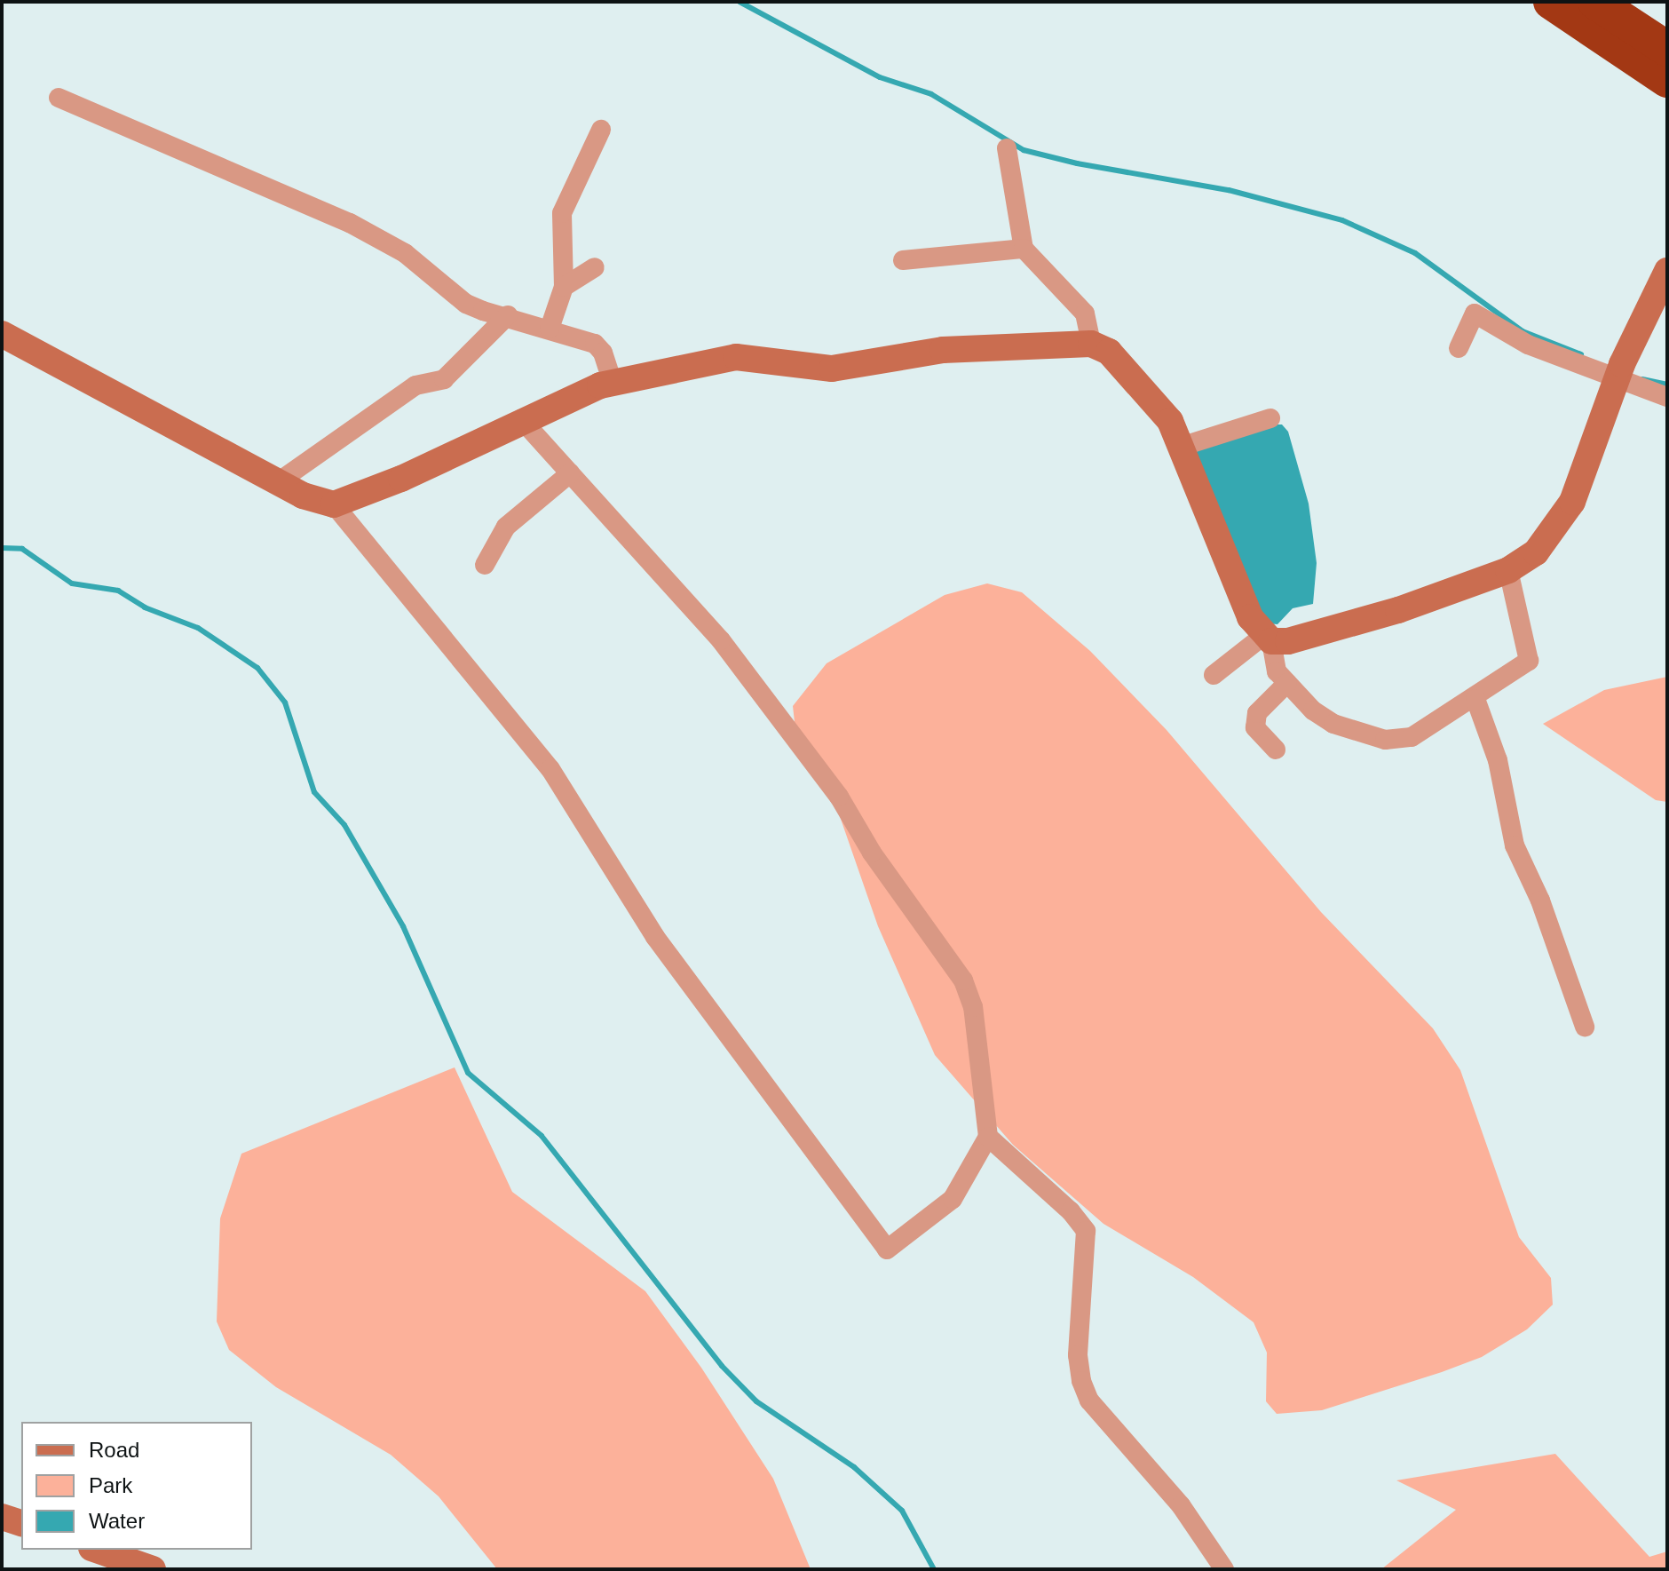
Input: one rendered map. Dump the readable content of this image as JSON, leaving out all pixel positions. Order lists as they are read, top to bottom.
{
  "legend": ["Road", "Park", "Water"]
}
